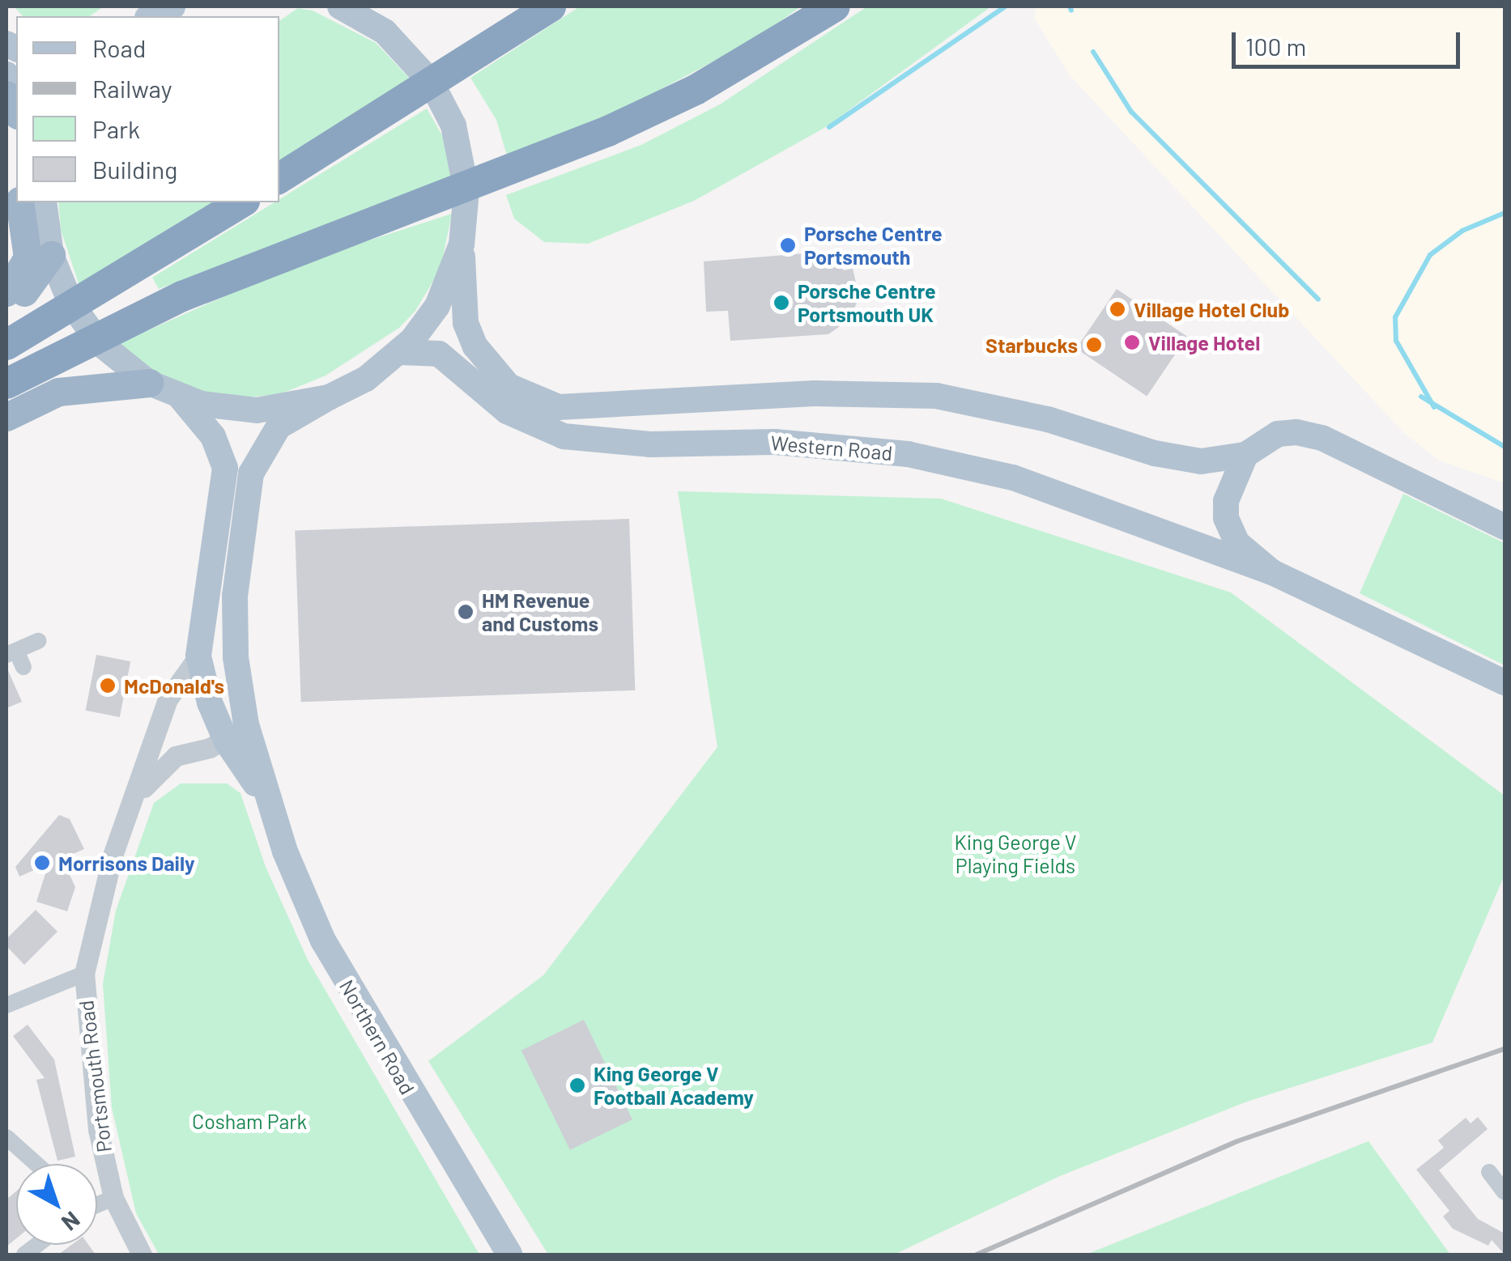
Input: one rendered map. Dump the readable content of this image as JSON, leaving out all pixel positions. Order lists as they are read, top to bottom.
{
  "streets": {
    "main road": ["Western Road", "Northern Road"],
    "street": ["Portsmouth Road"]
  },
  "crossings": [
    ["Northern Road", "Portsmouth Road"]
  ],
  "parks": ["King George V Playing Fields", "Cosham Park"],
  "places": [
    "Porsche Centre Portsmouth",
    "Porsche Centre Portsmouth UK",
    "Village Hotel Club",
    "Village Hotel",
    "Starbucks",
    "HM Revenue and Customs",
    "McDonald's",
    "Morrisons Daily",
    "King George V Football Academy"
  ],
  "legend": [
    "Road",
    "Railway",
    "Park",
    "Building"
  ],
  "scale_bar": "100 m",
  "north": "bottom right"
}
